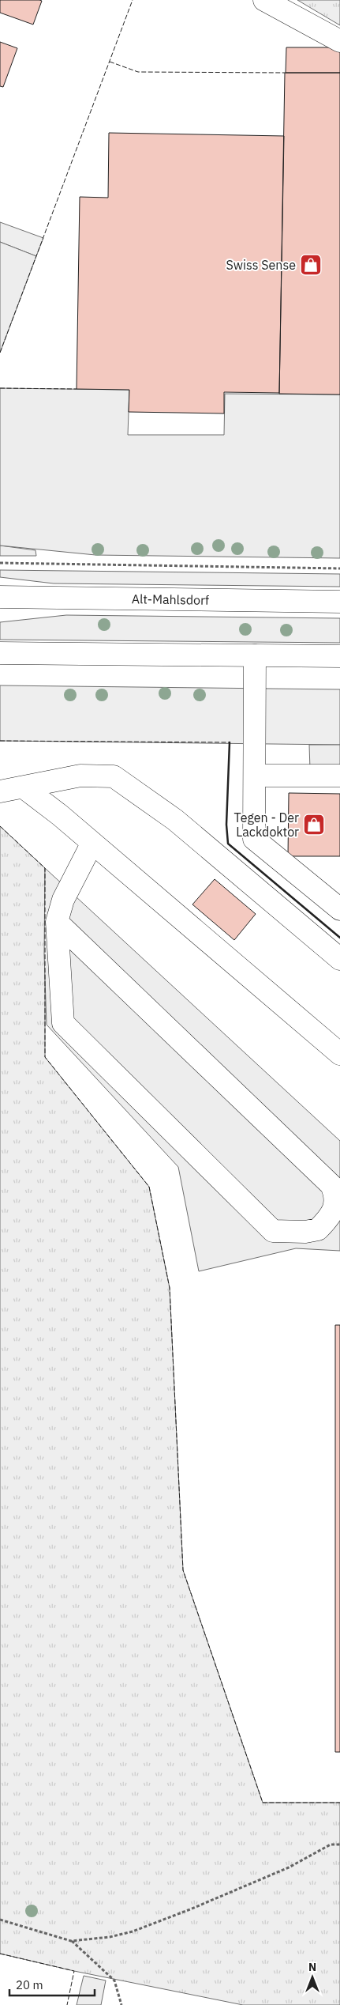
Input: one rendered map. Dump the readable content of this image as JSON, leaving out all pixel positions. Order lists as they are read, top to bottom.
{
  "streets": {
    "main road": ["Alt-Mahlsdorf"]
  },
  "places": {
    "shop": ["Swiss Sense", "Tegen - Der Lackdoktor"]
  },
  "scale_bar": "20 m",
  "north": "top"
}
